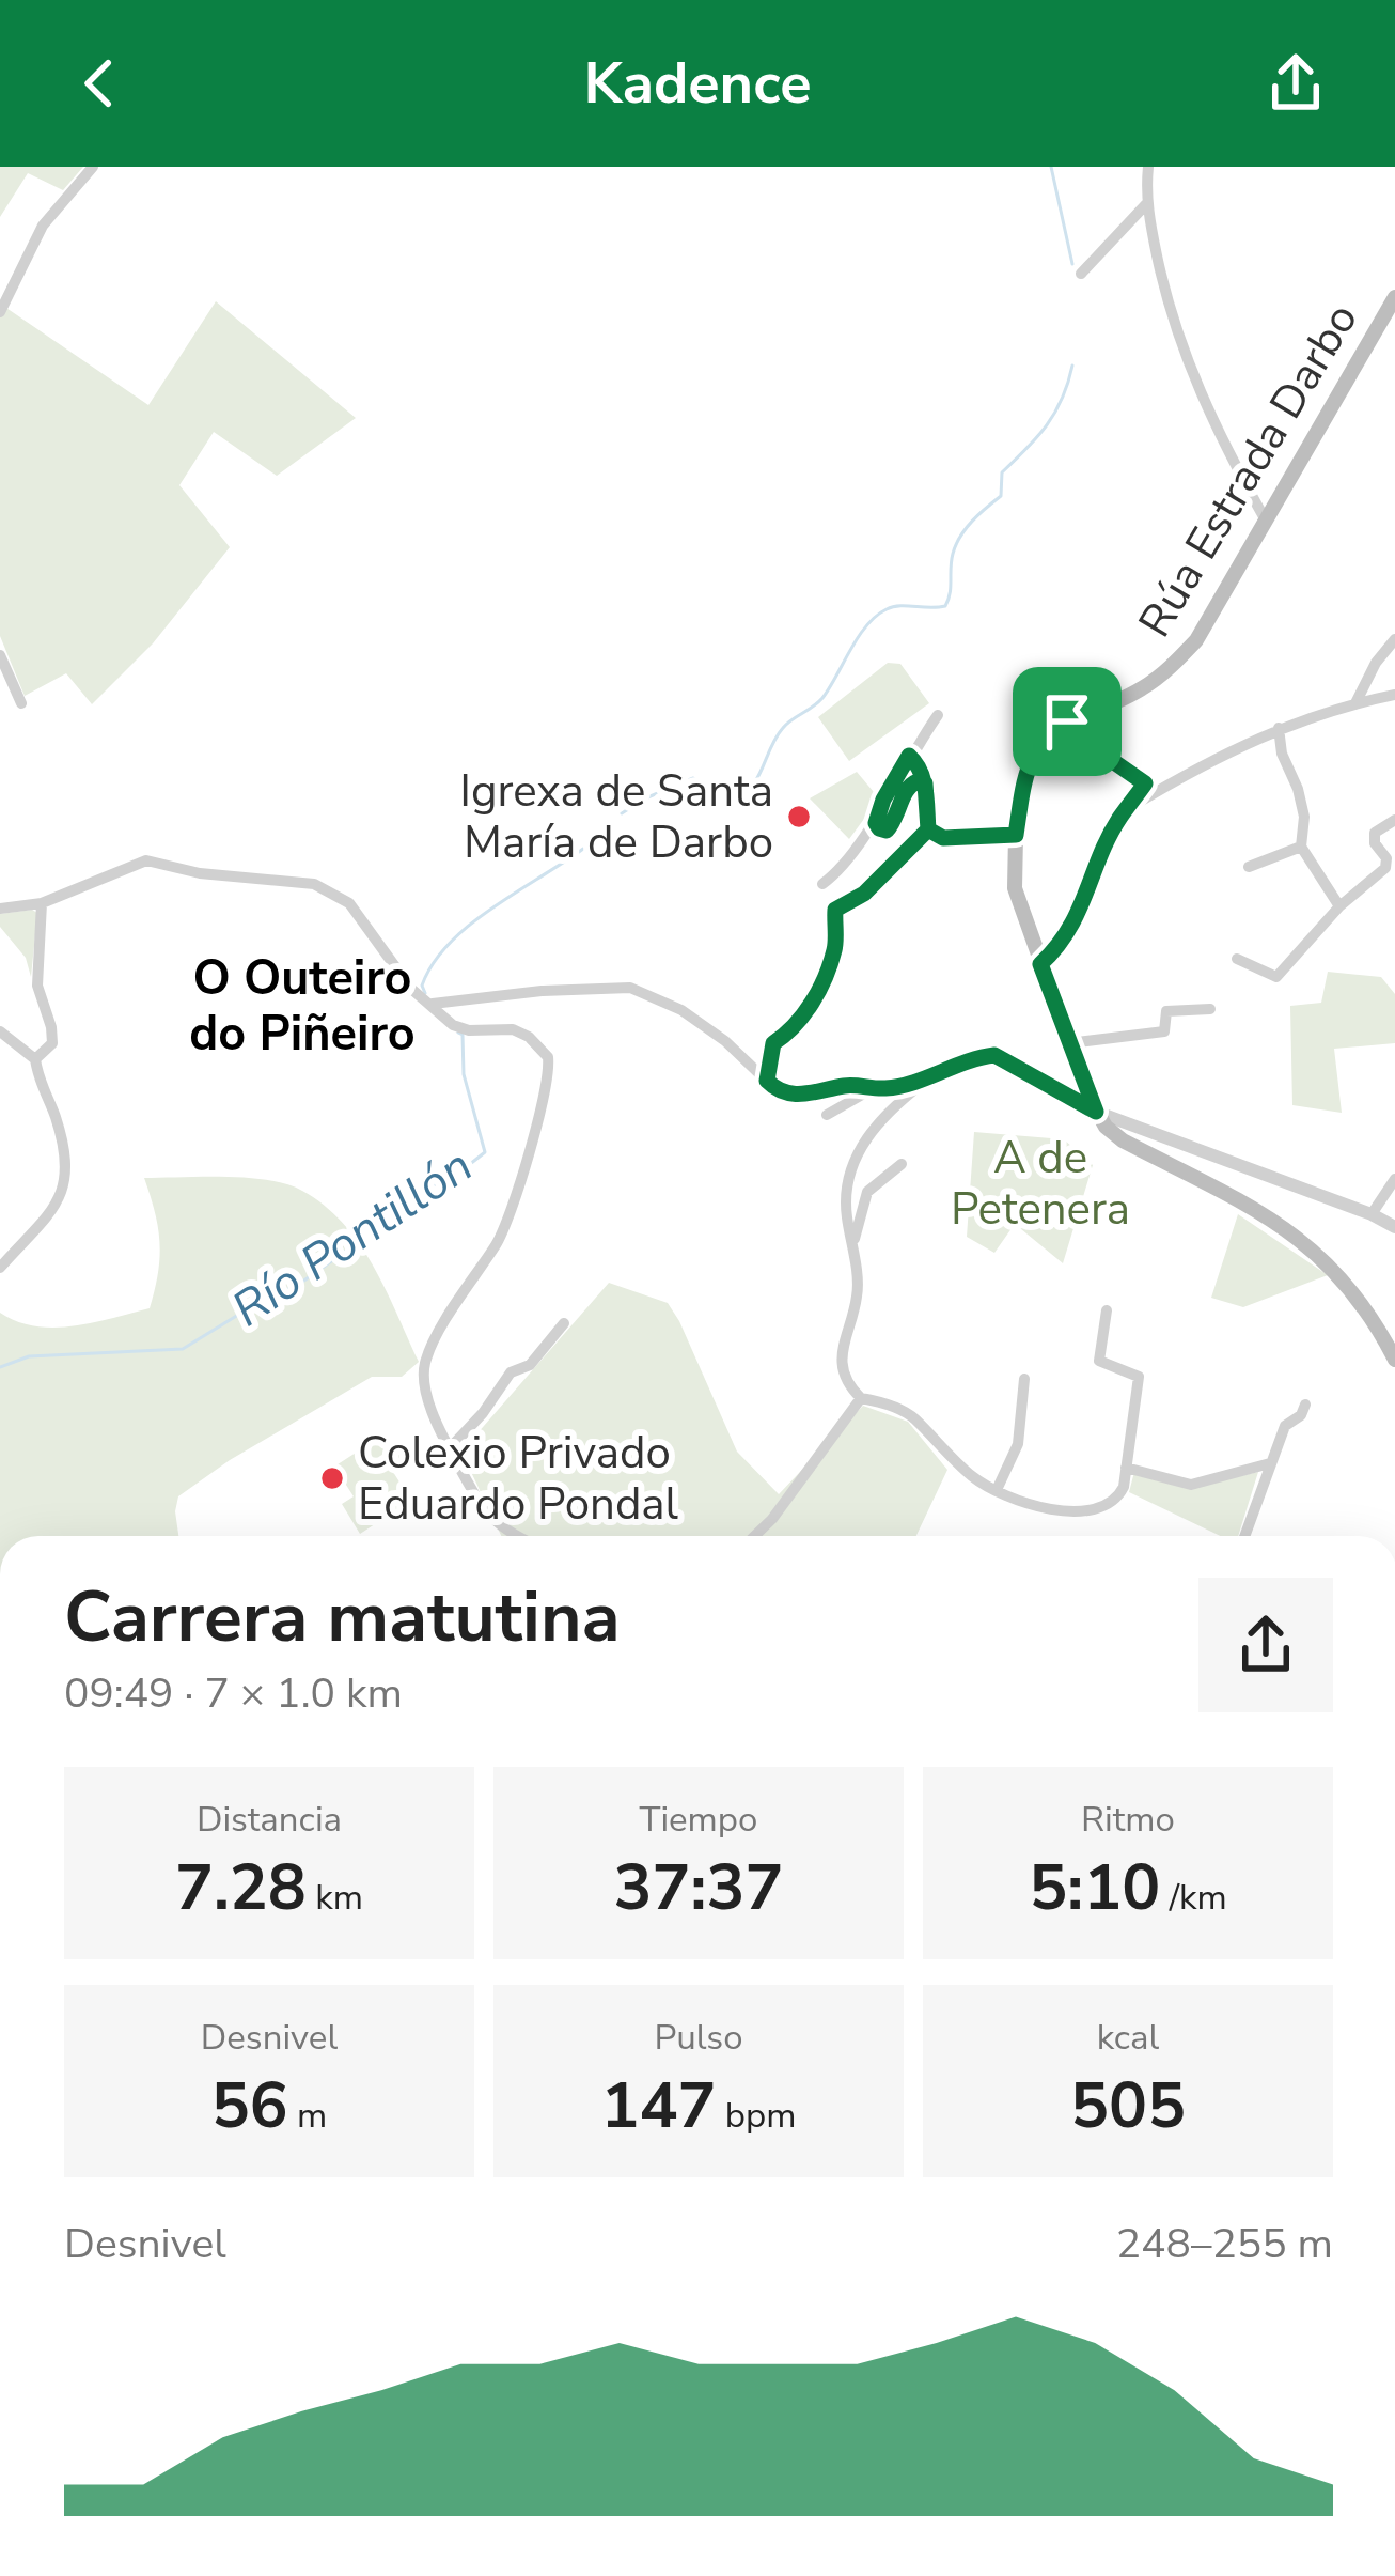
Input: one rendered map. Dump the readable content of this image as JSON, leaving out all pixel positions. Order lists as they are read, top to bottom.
{
  "streets": {
    "main road": ["Rúa Estrada Darbo"]
  },
  "districts": ["O Outeiro do Piñeiro"],
  "water": ["Río Pontillón"],
  "parks": ["A de Petenera"],
  "places": ["Igrexa de Santa María de Darbo", "Colexio Privado Eduardo Pondal"],
  "page": {
    "header": "Kadence",
    "heading": ["Carrera matutina", "09:49 · 7 × 1.0 km"],
    "stats": [
      ["Distancia", "7.28 km"],
      ["Tiempo", "37:37"],
      ["Ritmo", "5:10 /km"],
      ["Desnivel", "56 m"],
      ["Pulso", "147 bpm"],
      ["kcal", "505"]
    ],
    "chart": ["Desnivel", "248–255 m"]
  }
}
